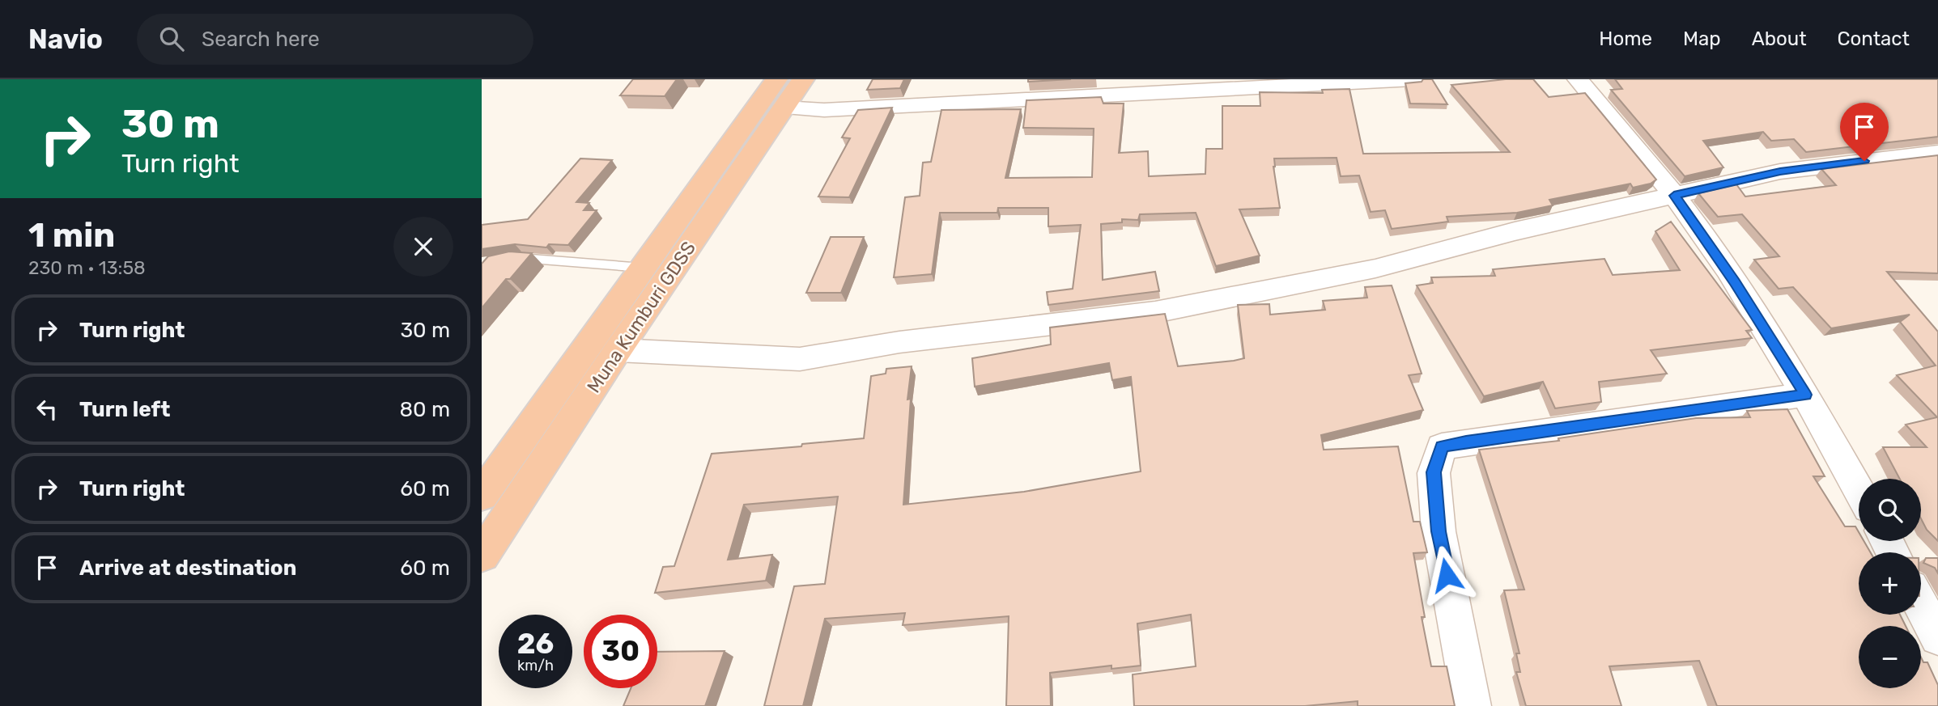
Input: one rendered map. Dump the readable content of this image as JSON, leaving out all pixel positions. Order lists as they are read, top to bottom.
{
  "streets": {
    "highway": ["Muna Kumburi GDSS"]
  },
  "page": {
    "header": "Navio",
    "search": "Search here",
    "nav": [
      "Home",
      "Map",
      "About",
      "Contact"
    ],
    "turn": ["30 m", "Turn right"],
    "heading": ["1 min", "230 m · 13:58"],
    "list": [
      {
        "name": "Turn right",
        "value": "30 m"
      },
      {
        "name": "Turn left",
        "value": "80 m"
      },
      {
        "name": "Turn right",
        "value": "60 m"
      },
      {
        "name": "Arrive at destination",
        "value": "60 m"
      }
    ],
    "map_buttons": ["+", "−"],
    "speed": "26 km/h",
    "limit": "30"
  }
}
